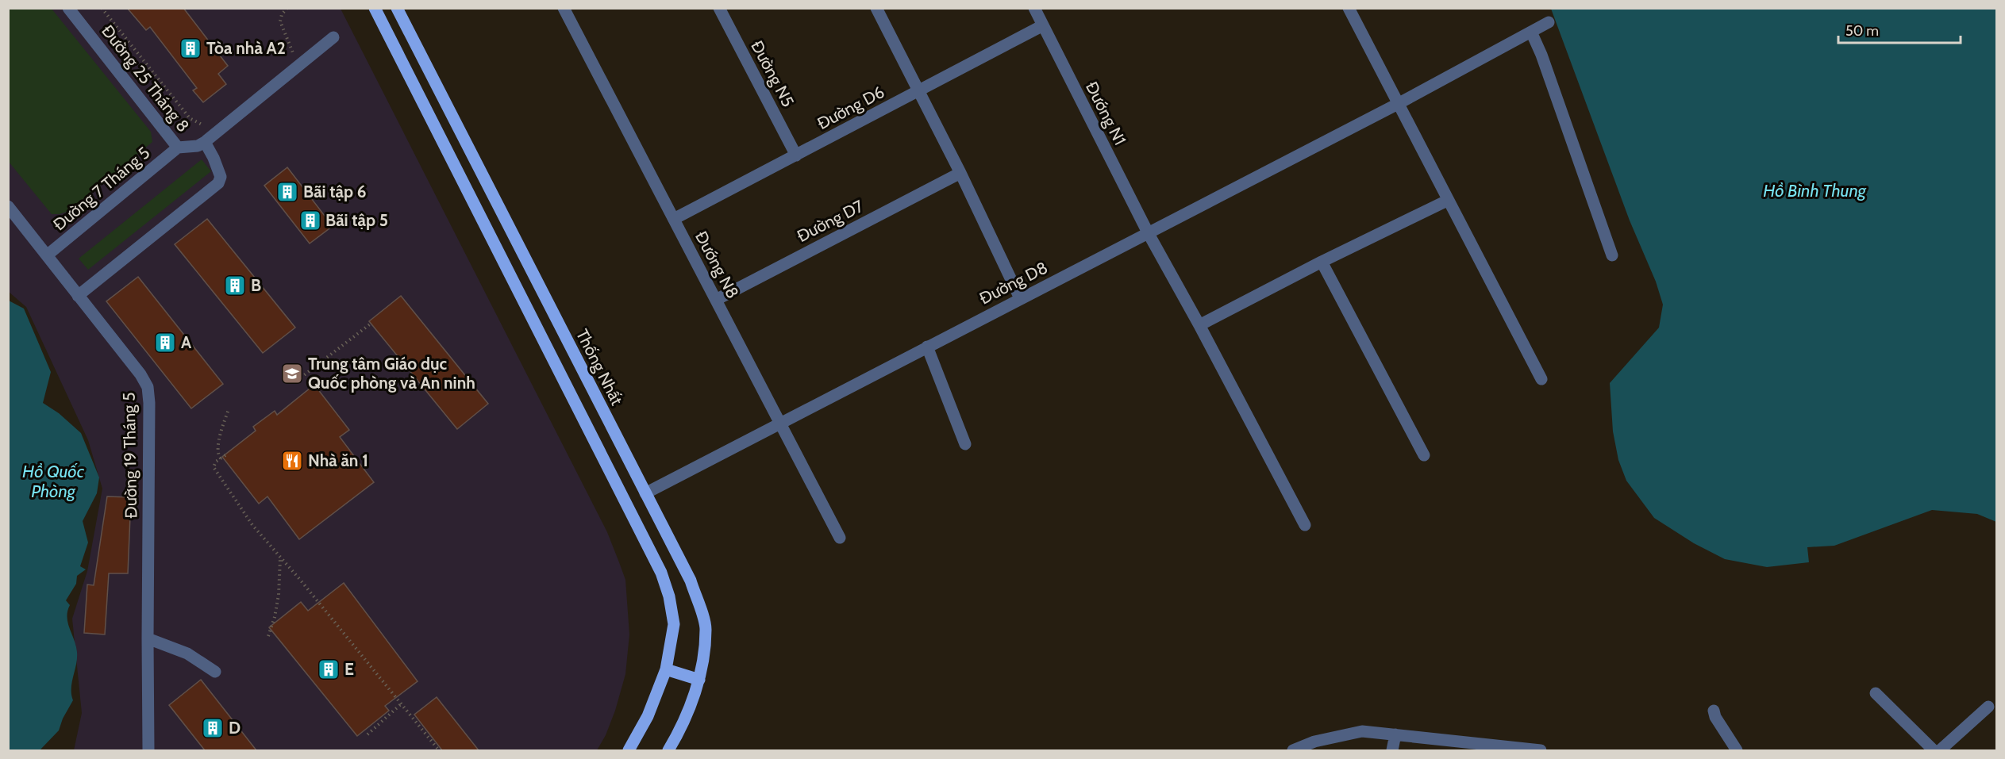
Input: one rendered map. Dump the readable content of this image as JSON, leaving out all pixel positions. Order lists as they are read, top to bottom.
{
  "streets": {
    "main road": ["Thống Nhất"],
    "street": [
      "Đường N5",
      "Đường 25 Tháng 8",
      "Đường D6",
      "Đướng N1",
      "Đường 7 Tháng 5",
      "Đường D7",
      "Đướng N8",
      "Đường D8",
      "Đường 19 Tháng 5"
    ]
  },
  "crossings": [
    ["Đường N5", "Đường D6"],
    ["Đường 25 Tháng 8", "Đường 7 Tháng 5"],
    ["Đường D6", "Đướng N1"],
    ["Đường D6", "Đướng N8"],
    ["Đướng N1", "Đường D8"],
    ["Đường 7 Tháng 5", "Đường 19 Tháng 5"],
    ["Đường D7", "Đướng N8"],
    ["Đướng N8", "Đường D8"],
    ["Đường D8", "Thống Nhất"]
  ],
  "water": ["Hồ Bình Thung", "Hồ Quốc Phòng"],
  "places": {
    "building": [
      "Tòa nhà A2",
      "Bãi tập 6",
      "Bãi tập 5",
      "B",
      "A",
      "E",
      "D"
    ],
    "school or university": ["Trung tâm Giáo dục Quốc phòng và An ninh"],
    "restaurant": ["Nhà ăn 1"]
  },
  "scale_bar": "50 m"
}
